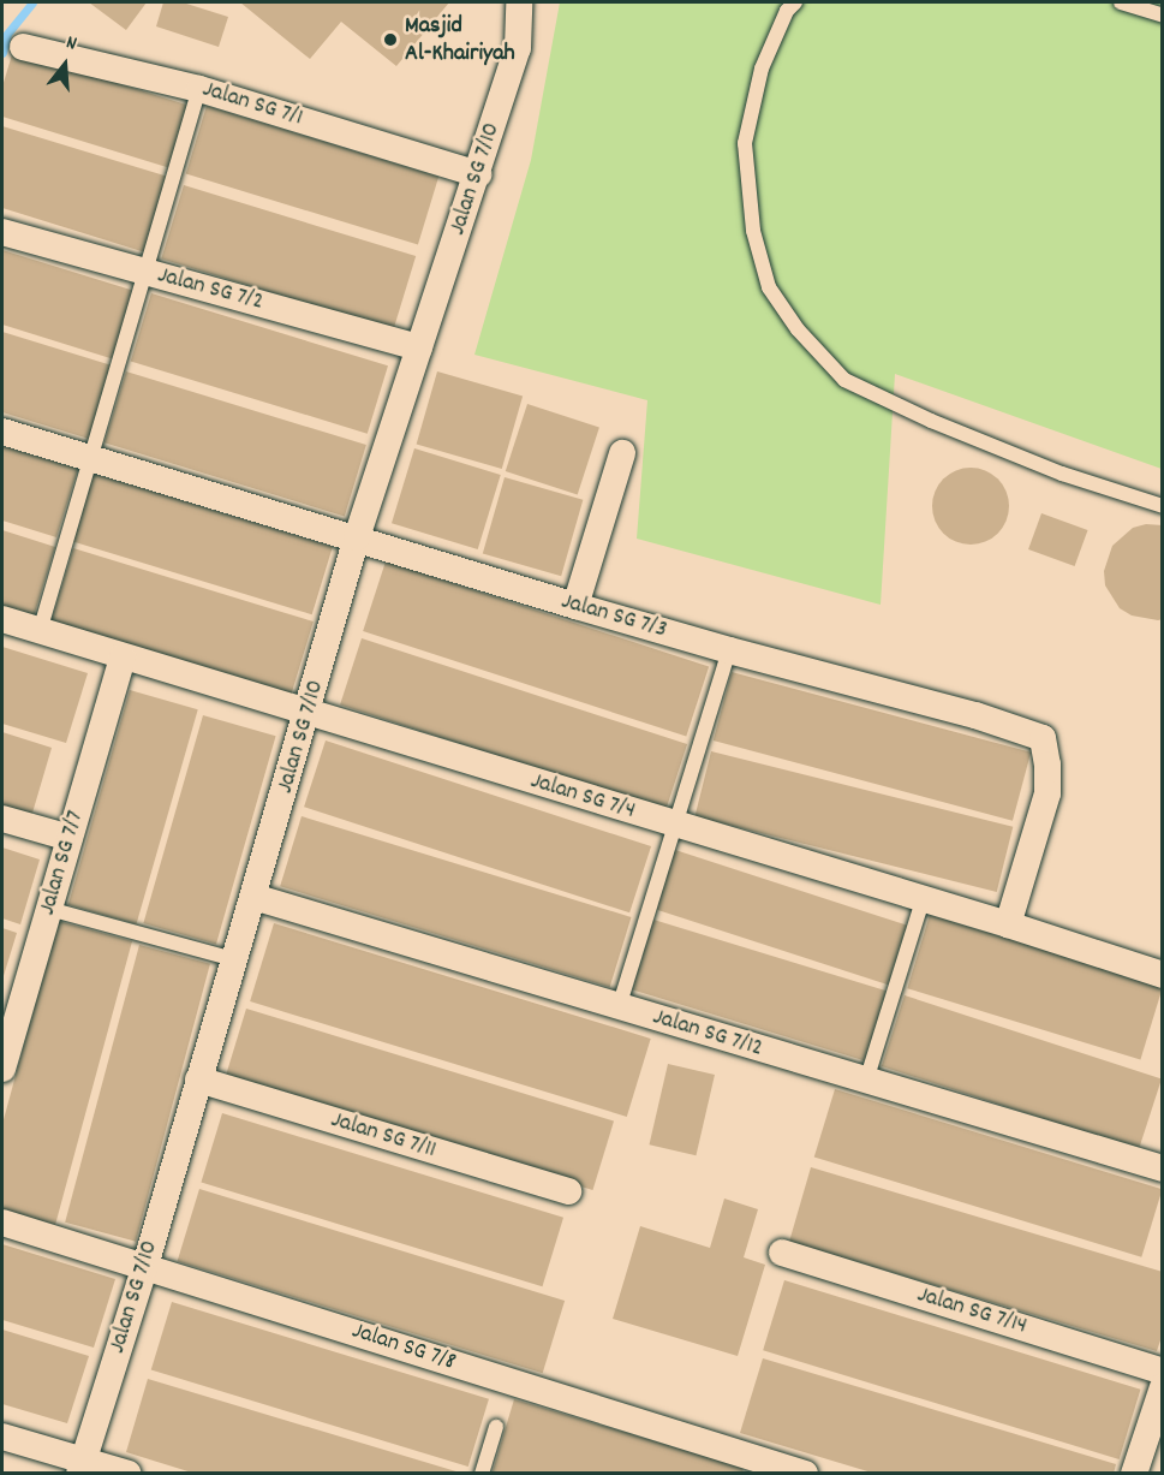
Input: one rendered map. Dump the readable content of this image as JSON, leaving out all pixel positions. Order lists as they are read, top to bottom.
{
  "streets": {
    "street": [
      "Jalan SG 7/1",
      "Jalan SG 7/10",
      "Jalan SG 7/2",
      "Jalan SG 7/3",
      "Jalan SG 7/4",
      "Jalan SG 7/7",
      "Jalan SG 7/12",
      "Jalan SG 7/11",
      "Jalan SG 7/14",
      "Jalan SG 7/8"
    ]
  },
  "crossings": [
    ["Jalan SG 7/1", "Jalan SG 7/10"],
    ["Jalan SG 7/10", "Jalan SG 7/2"],
    ["Jalan SG 7/10", "Jalan SG 7/3"],
    ["Jalan SG 7/10", "Jalan SG 7/4"],
    ["Jalan SG 7/10", "Jalan SG 7/12"],
    ["Jalan SG 7/10", "Jalan SG 7/11"],
    ["Jalan SG 7/10", "Jalan SG 7/8"],
    ["Jalan SG 7/3", "Jalan SG 7/4"],
    ["Jalan SG 7/4", "Jalan SG 7/7"]
  ],
  "places": ["Masjid Al-Khairiyah"],
  "north": "top"
}
